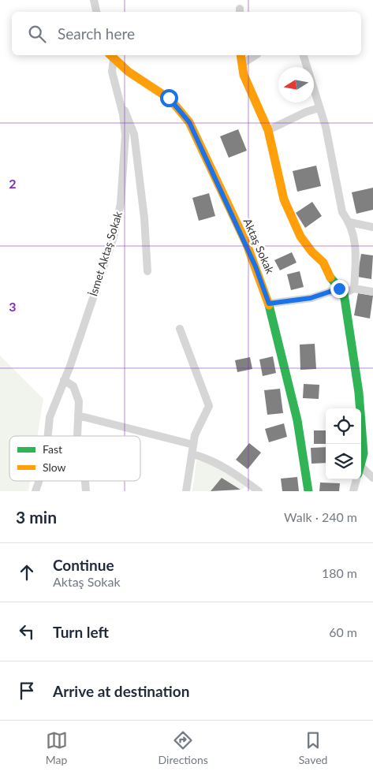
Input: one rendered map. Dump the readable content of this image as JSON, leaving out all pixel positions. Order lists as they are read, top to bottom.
{
  "streets": {
    "street": ["Aktaş Sokak", "İsmet Aktaş Sokak"]
  },
  "crossings": [
    ["Aktaş Sokak", "İsmet Aktaş Sokak"]
  ],
  "legend": ["Fast", "Slow"],
  "north": "left",
  "page": {
    "search": "Search here",
    "heading": ["3 min", "Walk · 240 m"],
    "list": [
      ["Continue", "Aktaş Sokak", "180 m"],
      ["Turn left", "60 m"],
      "Arrive at destination"
    ],
    "nav": ["Map", "Directions", "Saved"]
  },
  "grid": {
    "rows": ["2", "3"]
  }
}
